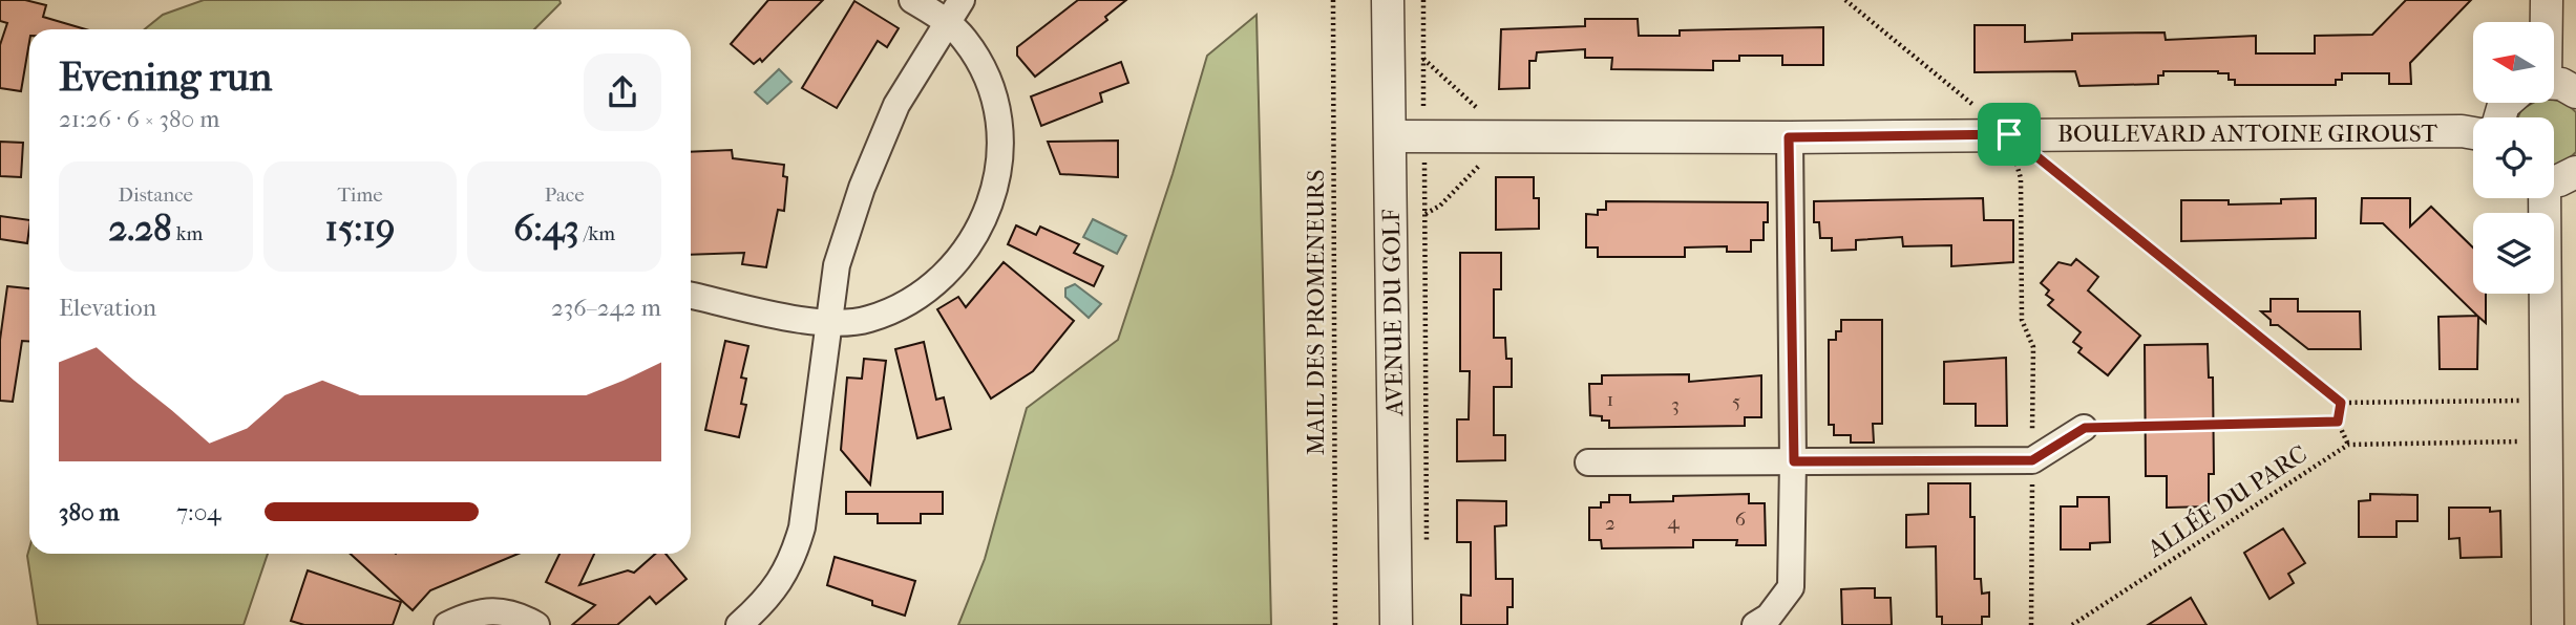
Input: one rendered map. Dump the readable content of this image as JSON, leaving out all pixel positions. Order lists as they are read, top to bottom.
{
  "streets": {
    "street": ["BOULEVARD ANTOINE GIROUST", "AVENUE DU GOLF"],
    "path": ["MAIL DES PROMENEURS", "ALLÉE DU PARC"]
  },
  "crossings": [
    ["BOULEVARD ANTOINE GIROUST", "AVENUE DU GOLF"]
  ],
  "house_numbers": [
    "1",
    "5",
    "3",
    "6",
    "4",
    "2"
  ],
  "north": "left",
  "page": {
    "heading": ["Evening run", "21:26 · 6 × 380 m"],
    "stats": [
      ["Distance", "2.28 km"],
      ["Time", "15:19"],
      ["Pace", "6:43 /km"]
    ],
    "chart": ["Elevation", "236–242 m"],
    "list": [
      {
        "name": "380 m",
        "note": "7:04"
      }
    ]
  }
}
